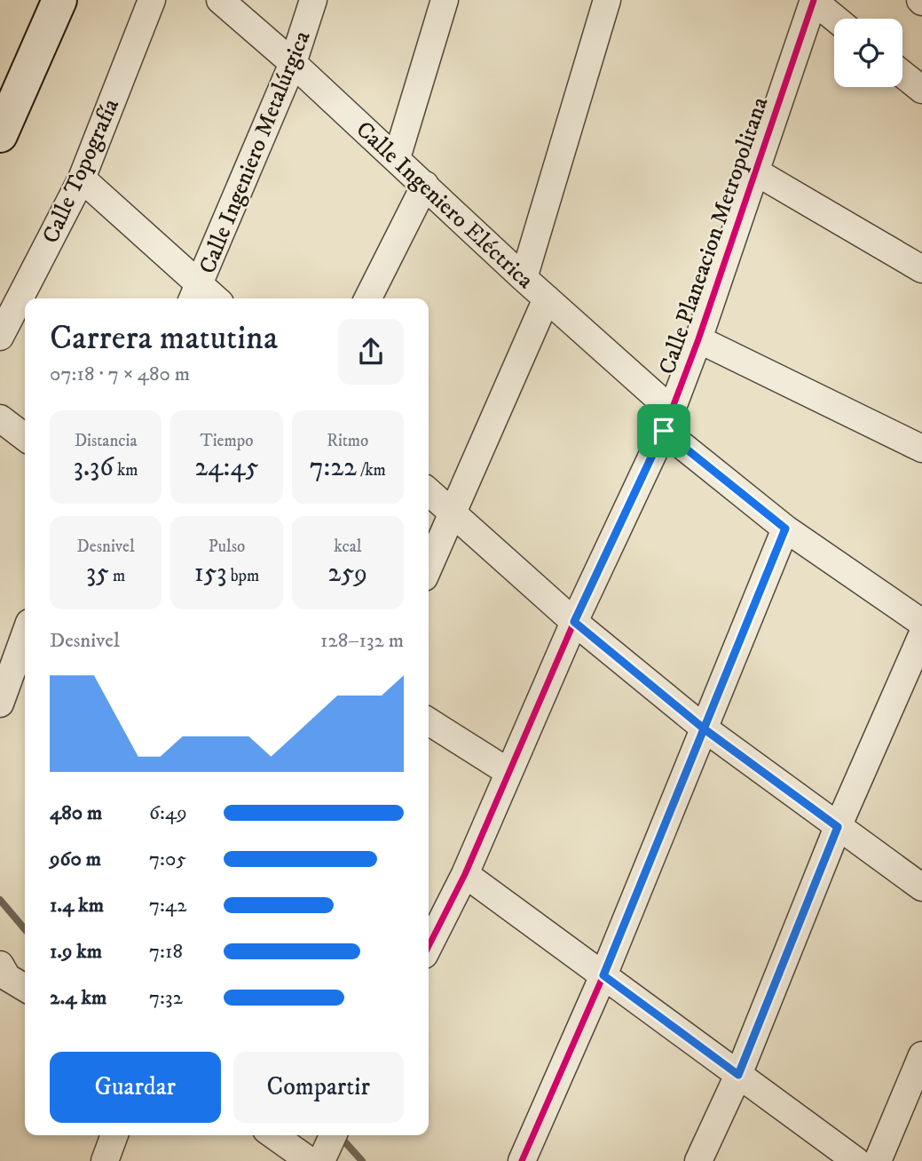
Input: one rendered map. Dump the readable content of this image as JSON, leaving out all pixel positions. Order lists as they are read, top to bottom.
{
  "streets": {
    "street": [
      "Calle Ingeniero Metalúrgica",
      "Calle Topografía",
      "Calle Ingeniero Eléctrica",
      "Calle Planeacion Metropolitana"
    ]
  },
  "crossings": [
    ["Calle Ingeniero Metalúrgica", "Calle Ingeniero Eléctrica"],
    ["Calle Ingeniero Eléctrica", "Calle Planeacion Metropolitana"]
  ],
  "page": {
    "heading": ["Carrera matutina", "07:18 · 7 × 480 m"],
    "stats": [
      ["Distancia", "3.36 km"],
      ["Tiempo", "24:45"],
      ["Ritmo", "7:22 /km"],
      ["Desnivel", "35 m"],
      ["Pulso", "153 bpm"],
      ["kcal", "259"]
    ],
    "chart": ["Desnivel", "128–132 m"],
    "list": [
      {
        "name": "480 m",
        "note": "6:49"
      },
      {
        "name": "960 m",
        "note": "7:05"
      },
      {
        "name": "1.4 km",
        "note": "7:42"
      },
      {
        "name": "1.9 km",
        "note": "7:18"
      },
      {
        "name": "2.4 km",
        "note": "7:32"
      }
    ],
    "buttons": ["Guardar", "Compartir"]
  }
}
